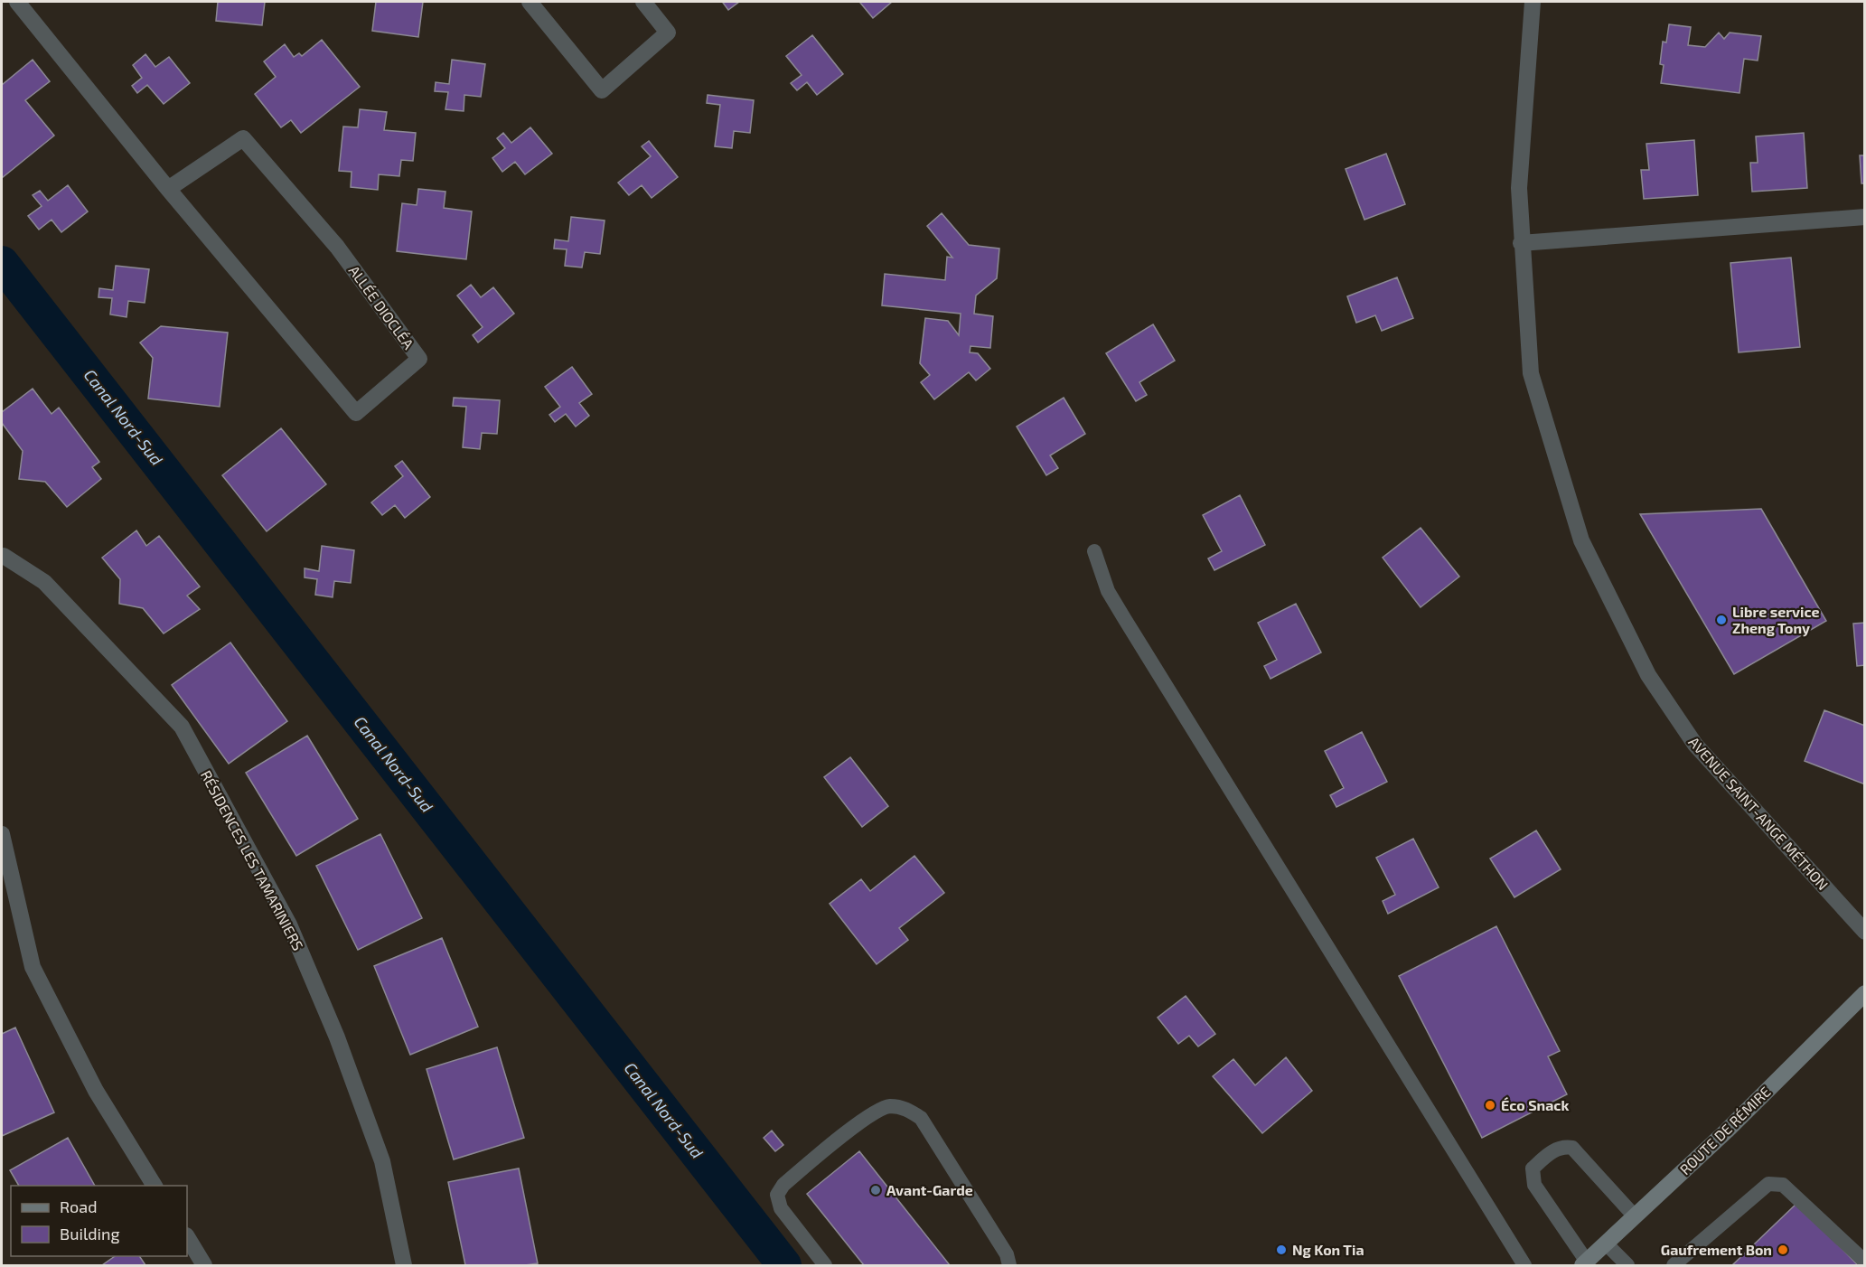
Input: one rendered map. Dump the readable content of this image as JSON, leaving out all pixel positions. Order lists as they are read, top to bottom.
{
  "streets": {
    "main road": ["ROUTE DE RÉMIRE"],
    "street": ["ALLÉE DIOCLÉA", "AVENUE SAINT-ANGE MÉTHON", "RÉSIDENCES LES TAMARINIERS"]
  },
  "water": ["Canal Nord-Sud"],
  "places": [
    "Libre service Zheng Tony",
    "Éco Snack",
    "Avant-Garde",
    "Ng Kon Tia",
    "Gaufrement Bon"
  ],
  "legend": ["Road", "Building"]
}
